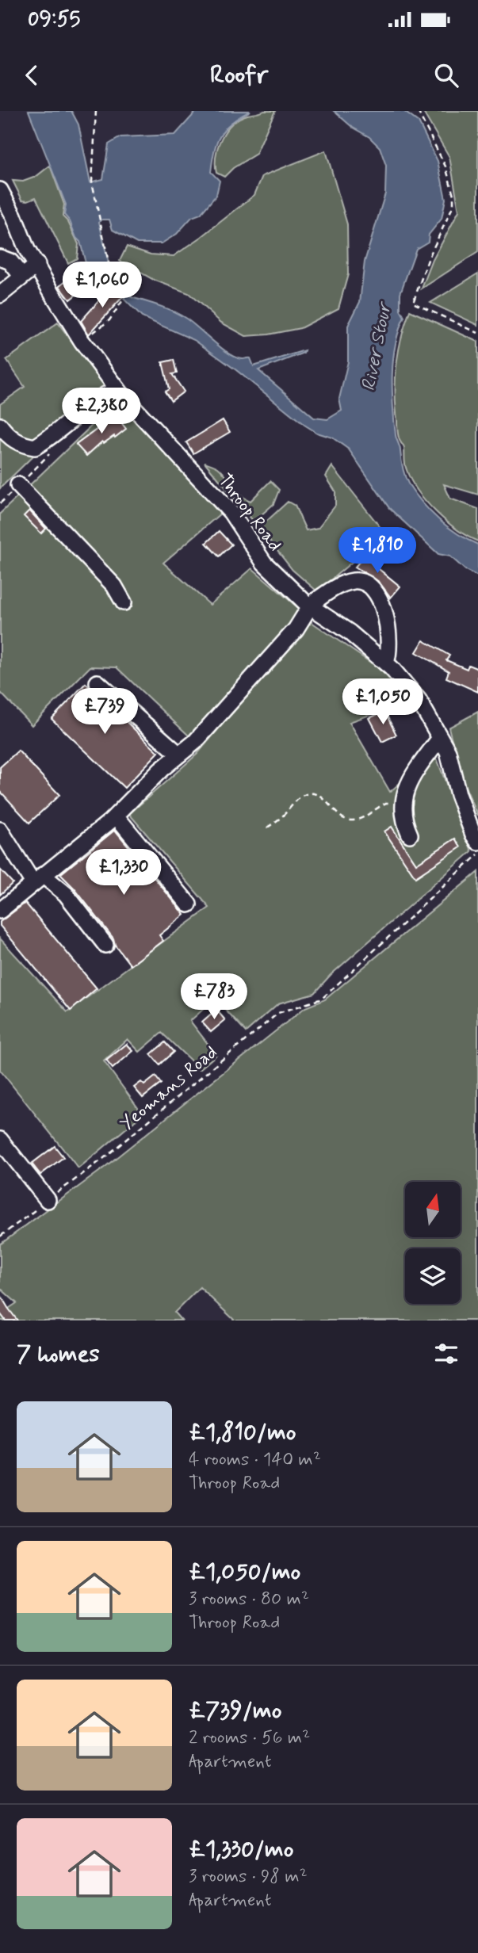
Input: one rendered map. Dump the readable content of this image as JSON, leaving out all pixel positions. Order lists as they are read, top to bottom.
{
  "streets": {
    "street": ["Throop Road"],
    "path": ["Yeomans Road"]
  },
  "water": ["River Stour"],
  "north": "top",
  "page": {
    "status": "09:55",
    "header": "Roofr",
    "price": [
      "£1,060",
      "£2,380",
      "£1,810",
      "£1,050",
      "£739",
      "£1,330",
      "£783"
    ],
    "heading": "7 homes",
    "list": [
      {
        "name": "£1,810/mo",
        "note": "4 rooms · 140 m² · Throop Road"
      },
      {
        "name": "£1,050/mo",
        "note": "3 rooms · 80 m² · Throop Road"
      },
      {
        "name": "£739/mo",
        "note": "2 rooms · 56 m² · Apartment"
      },
      {
        "name": "£1,330/mo",
        "note": "3 rooms · 98 m² · Apartment"
      }
    ]
  }
}
